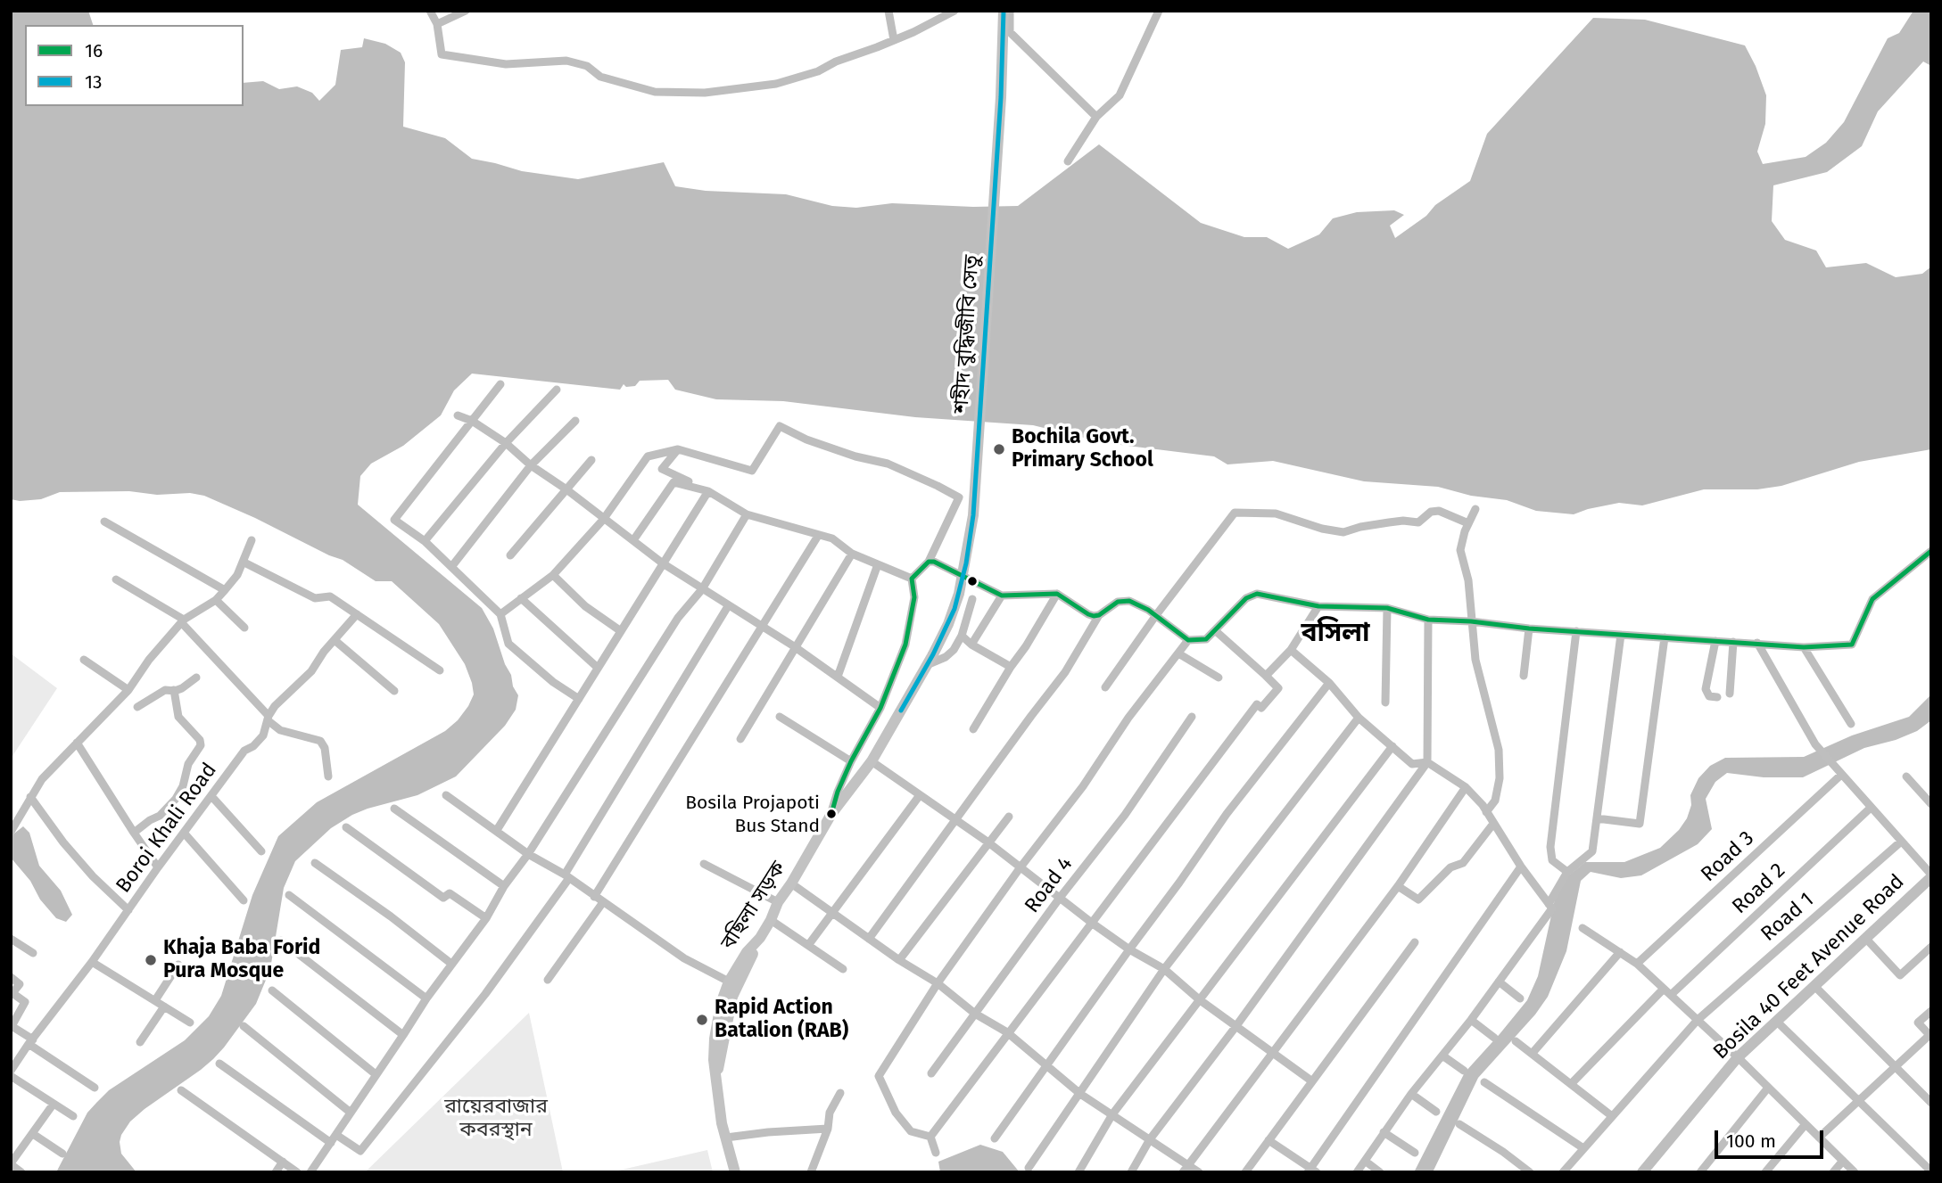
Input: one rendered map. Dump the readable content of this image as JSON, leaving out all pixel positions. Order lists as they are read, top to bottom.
{
  "streets": {
    "main road": ["শহীদ বুদ্ধিজীবি সেতু", "বছিলা সড়ক"],
    "street": [
      "Boroi Khali Road",
      "Road 3",
      "Road 4",
      "Road 2",
      "Road 1",
      "Bosila 40 Feet Avenue Road"
    ]
  },
  "crossings": [
    ["শহীদ বুদ্ধিজীবি সেতু", "বছিলা সড়ক"]
  ],
  "districts": ["বসিলা"],
  "parks": ["রায়েরবাজার কবরস্থান"],
  "places": [
    "Bochila Govt. Primary School",
    "Bosila Projapoti Bus Stand",
    "Khaja Baba Forid Pura Mosque",
    "Rapid Action Batalion (RAB)"
  ],
  "lines": ["transit line 13", "transit line 16"],
  "legend": ["16", "13"],
  "scale_bar": "100 m"
}
